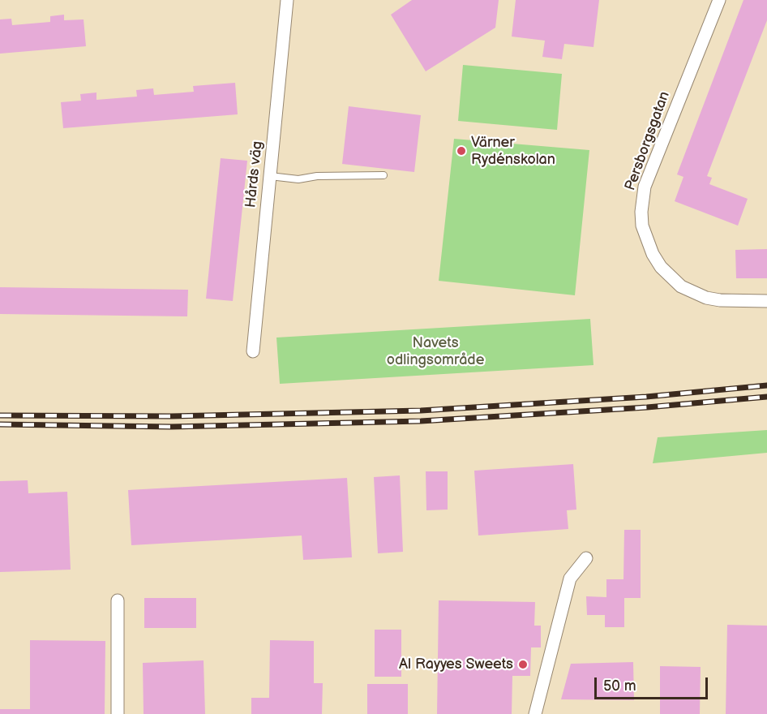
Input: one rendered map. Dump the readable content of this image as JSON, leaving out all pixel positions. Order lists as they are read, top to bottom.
{
  "streets": {
    "street": ["Persborgsgatan", "Hårds väg"]
  },
  "parks": ["Navets odlingsområde"],
  "places": ["Värner Rydénskolan", "Al Rayyes Sweets"],
  "scale_bar": "50 m"
}
